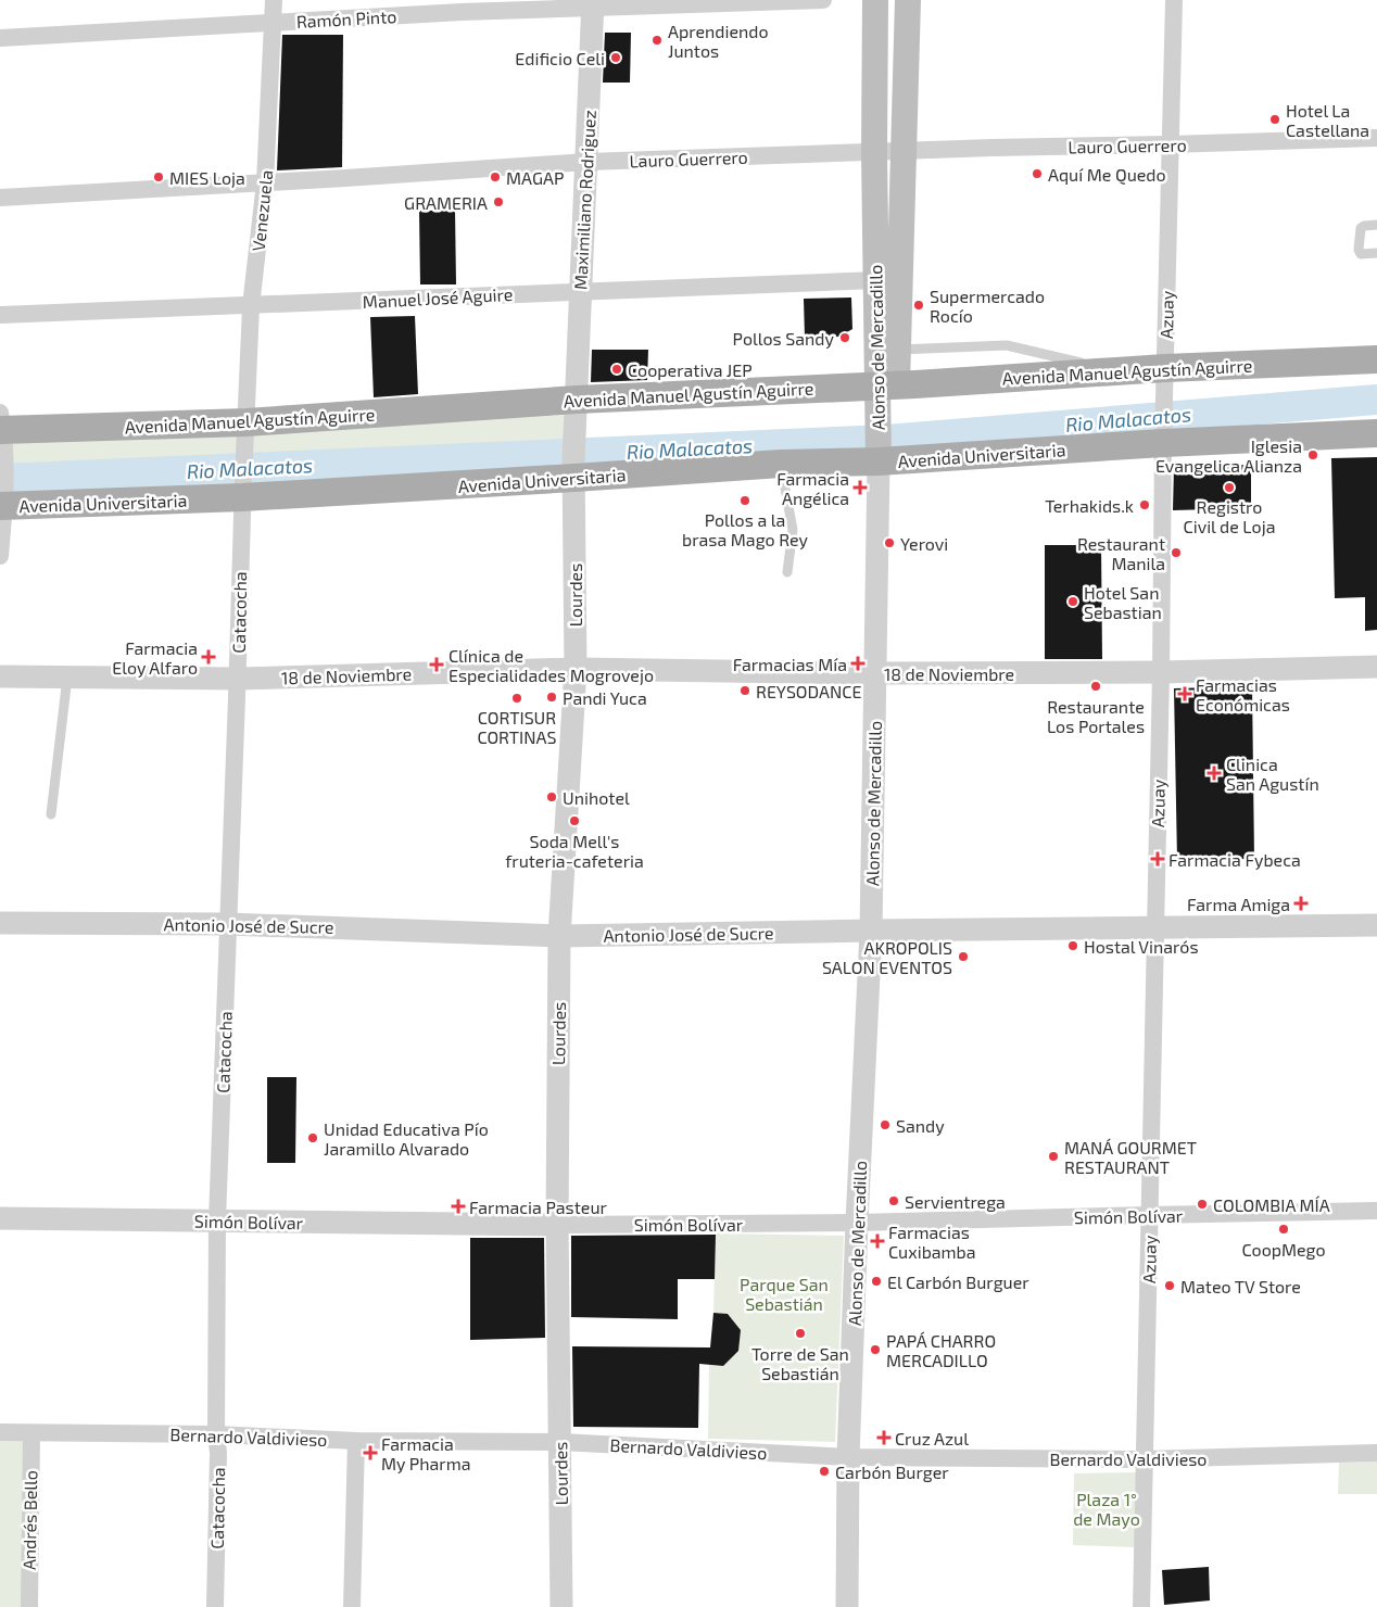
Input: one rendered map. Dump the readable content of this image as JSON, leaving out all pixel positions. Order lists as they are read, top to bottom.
{
  "streets": {
    "main road": ["Alonso de Mercadillo", "Avenida Manuel Agustín Aguirre", "Avenida Universitaria"],
    "street": [
      "Ramón Pinto",
      "Lauro Guerrero",
      "Maximiliano Rodriguez",
      "Venezuela",
      "Manuel José Aguire",
      "Azuay",
      "Lourdes",
      "Catacocha",
      "18 de Noviembre",
      "Antonio José de Sucre",
      "Simón Bolívar",
      "Bernardo Valdivieso",
      "Andrés Bello"
    ]
  },
  "crossings": [
    ["Ramón Pinto", "Maximiliano Rodriguez"],
    ["Ramón Pinto", "Venezuela"],
    ["Lauro Guerrero", "Maximiliano Rodriguez"],
    ["Lauro Guerrero", "Venezuela"],
    ["Lauro Guerrero", "Azuay"],
    ["Lauro Guerrero", "Alonso de Mercadillo"],
    ["Maximiliano Rodriguez", "Manuel José Aguire"],
    ["Maximiliano Rodriguez", "Avenida Manuel Agustín Aguirre"],
    ["Maximiliano Rodriguez", "Avenida Universitaria"],
    ["Maximiliano Rodriguez", "Lourdes"],
    ["Venezuela", "Manuel José Aguire"],
    ["Venezuela", "Avenida Manuel Agustín Aguirre"],
    ["Venezuela", "Catacocha"],
    ["Manuel José Aguire", "Alonso de Mercadillo"],
    ["Azuay", "Avenida Manuel Agustín Aguirre"],
    ["Azuay", "Avenida Universitaria"],
    ["Azuay", "18 de Noviembre"],
    ["Azuay", "Antonio José de Sucre"],
    ["Azuay", "Simón Bolívar"],
    ["Azuay", "Bernardo Valdivieso"],
    ["Alonso de Mercadillo", "Avenida Manuel Agustín Aguirre"],
    ["Alonso de Mercadillo", "Avenida Universitaria"],
    ["Alonso de Mercadillo", "18 de Noviembre"],
    ["Alonso de Mercadillo", "Antonio José de Sucre"],
    ["Alonso de Mercadillo", "Simón Bolívar"],
    ["Alonso de Mercadillo", "Bernardo Valdivieso"],
    ["Avenida Manuel Agustín Aguirre", "Catacocha"],
    ["Avenida Universitaria", "Lourdes"],
    ["Avenida Universitaria", "Catacocha"],
    ["Lourdes", "18 de Noviembre"],
    ["Lourdes", "Antonio José de Sucre"],
    ["Lourdes", "Simón Bolívar"],
    ["Lourdes", "Bernardo Valdivieso"],
    ["Catacocha", "18 de Noviembre"],
    ["Catacocha", "Antonio José de Sucre"],
    ["Catacocha", "Simón Bolívar"],
    ["Catacocha", "Bernardo Valdivieso"],
    ["Bernardo Valdivieso", "Andrés Bello"]
  ],
  "water": ["Rio Malacatos"],
  "parks": ["Parque San Sebastián", "Plaza 1° de Mayo"],
  "places": {
    "other": [
      "Aprendiendo Juntos",
      "Edificio Celi",
      "Hotel La Castellana",
      "Aquí Me Quedo",
      "MIES Loja",
      "MAGAP",
      "GRAMERIA",
      "Supermercado Rocío",
      "Pollos Sandy",
      "Cooperativa JEP",
      "Iglesia Evangelica Alianza",
      "Registro Civil de Loja",
      "Pollos a la brasa Mago Rey",
      "Terhakids.k",
      "Yerovi",
      "Restaurant Manila",
      "Hotel San Sebastian",
      "Restaurante Los Portales",
      "REYSODANCE",
      "Pandi Yuca",
      "CORTISUR CORTINAS",
      "Unihotel",
      "Soda Mell's fruteria-cafeteria",
      "Hostal Vinarós",
      "AKROPOLIS SALON EVENTOS",
      "Sandy",
      "Unidad Educativa Pío Jaramillo Alvarado",
      "MANÁ GOURMET RESTAURANT",
      "Servientrega",
      "COLOMBIA MÍA",
      "CoopMego",
      "El Carbón Burguer",
      "Mateo TV Store",
      "Torre de San Sebastián",
      "PAPÁ CHARRO MERCADILLO",
      "Carbón Burger"
    ],
    "health": [
      "Farmacia Angélica",
      "Farmacia Eloy Alfaro",
      "Farmacias Mía",
      "Clínica de Especialidades Mogrovejo",
      "Farmacias Económicas",
      "Clinica San Agustín",
      "Farmacia Fybeca",
      "Farma Amiga",
      "Farmacia Pasteur",
      "Farmacias Cuxibamba",
      "Cruz Azul",
      "Farmacia My Pharma"
    ]
  }
}
